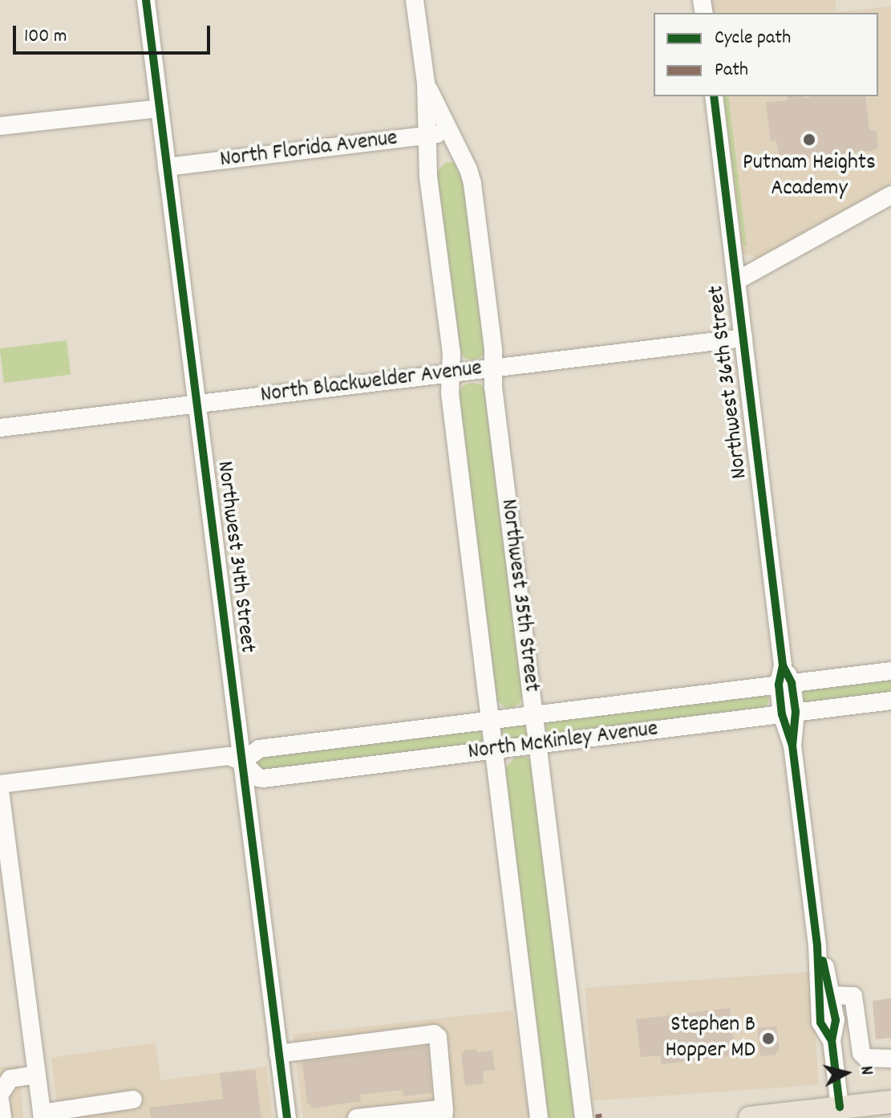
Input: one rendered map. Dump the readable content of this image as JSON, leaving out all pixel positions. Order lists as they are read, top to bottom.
{
  "streets": {
    "street": [
      "North Florida Avenue",
      "Northwest 36th Street",
      "North Blackwelder Avenue",
      "Northwest 34th Street",
      "Northwest 35th Street",
      "North McKinley Avenue"
    ]
  },
  "crossings": [
    ["North Florida Avenue", "Northwest 34th Street"],
    ["North Florida Avenue", "Northwest 35th Street"],
    ["Northwest 36th Street", "North Blackwelder Avenue"],
    ["Northwest 36th Street", "North McKinley Avenue"],
    ["North Blackwelder Avenue", "Northwest 34th Street"],
    ["North Blackwelder Avenue", "Northwest 35th Street"],
    ["Northwest 34th Street", "North McKinley Avenue"],
    ["Northwest 35th Street", "North McKinley Avenue"]
  ],
  "places": ["Putnam Heights Academy", "Stephen B Hopper MD"],
  "legend": ["Cycle path", "Path"],
  "scale_bar": "100 m",
  "north": "right"
}
